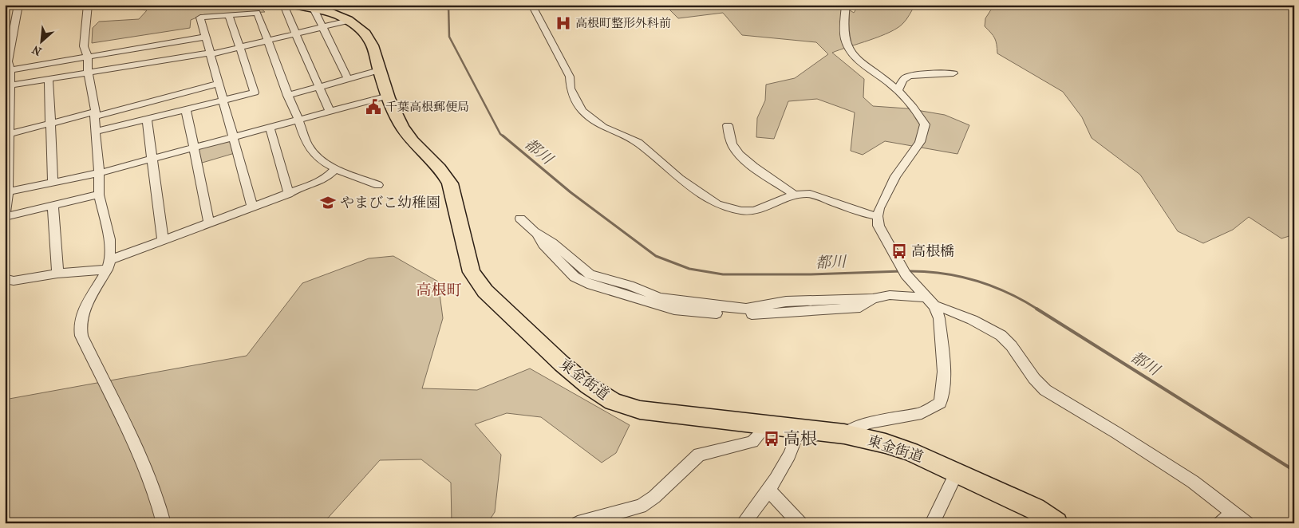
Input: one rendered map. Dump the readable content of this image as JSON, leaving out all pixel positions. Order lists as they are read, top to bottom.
{
  "streets": {
    "highway": ["東金街道"]
  },
  "districts": ["高根町"],
  "water": ["都川"],
  "places": {
    "hospital": ["高根町整形外科前"],
    "public building": ["千葉高根郵便局"],
    "school or university": ["やまびこ幼稚園"],
    "bus stop": ["高根橋", "高根"]
  },
  "north": "bottom left"
}
